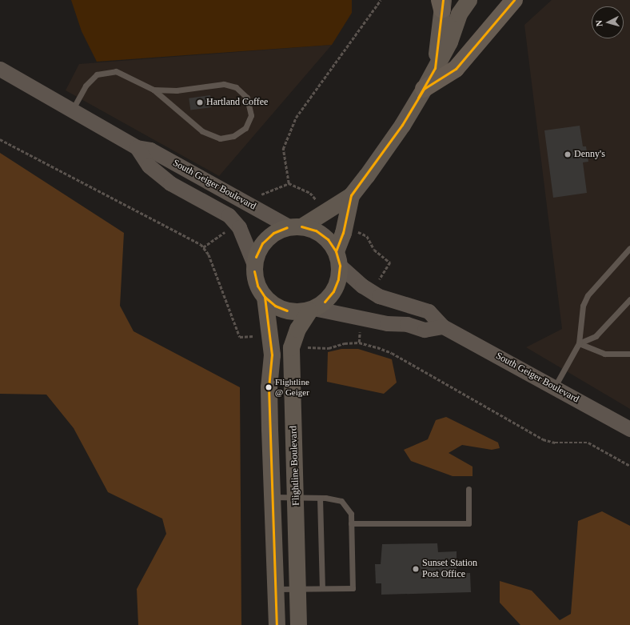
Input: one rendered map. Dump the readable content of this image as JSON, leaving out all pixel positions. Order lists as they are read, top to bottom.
{
  "streets": {
    "main road": ["Flightline Boulevard"],
    "street": ["South Geiger Boulevard"]
  },
  "crossings": [
    ["South Geiger Boulevard", "Flightline Boulevard"]
  ],
  "places": [
    "Hartland Coffee",
    "Denny's",
    "Flightline @ Geiger",
    "Sunset Station Post Office"
  ],
  "north": "left"
}
